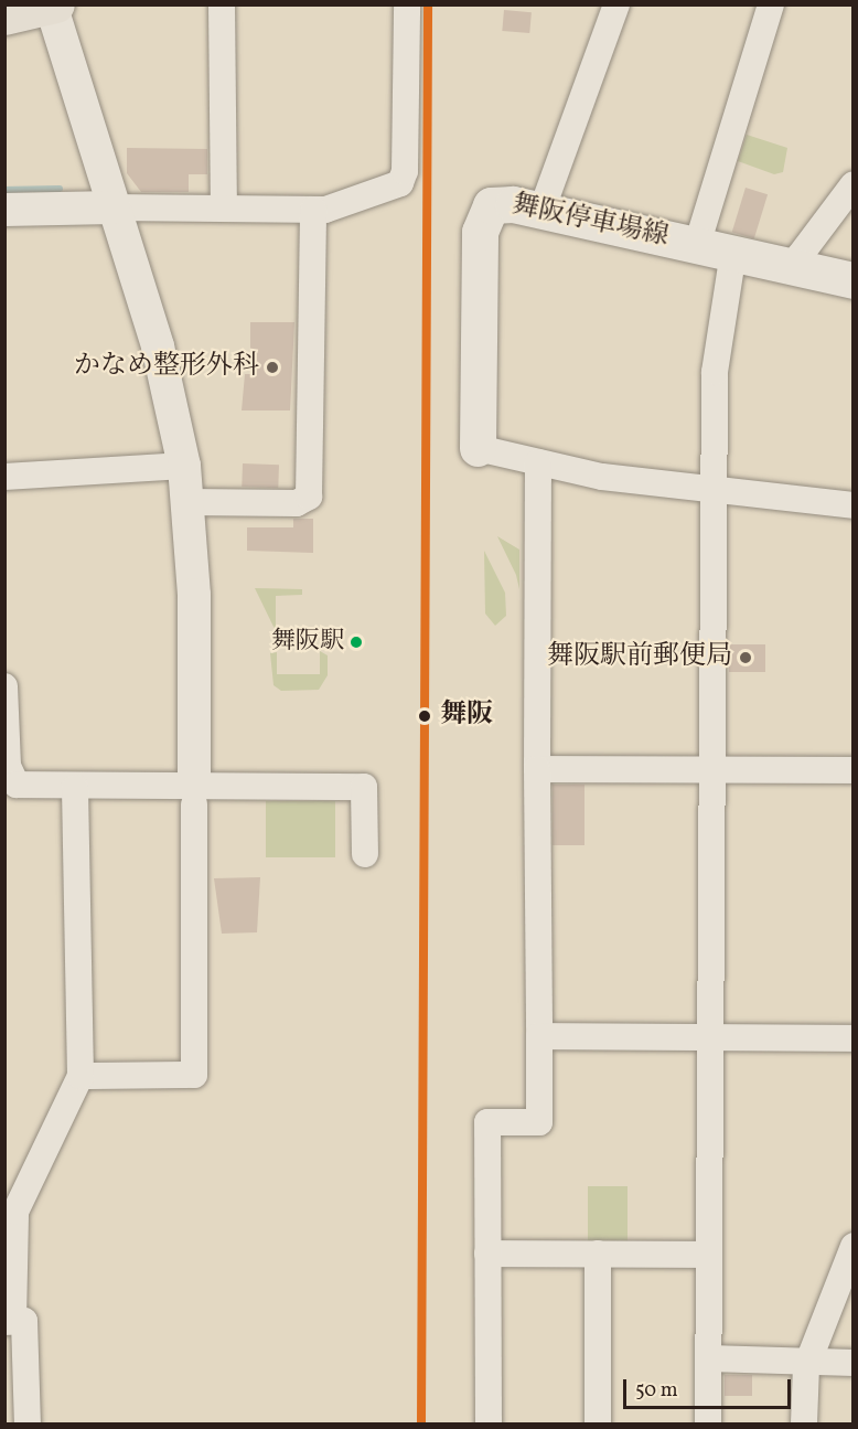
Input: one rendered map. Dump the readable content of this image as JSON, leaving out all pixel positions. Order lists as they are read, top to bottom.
{
  "streets": {
    "main road": ["舞阪停車場線"]
  },
  "places": [
    "かなめ整形外科",
    "舞阪駅",
    "舞阪駅前郵便局",
    "舞阪"
  ],
  "scale_bar": "50 m"
}
